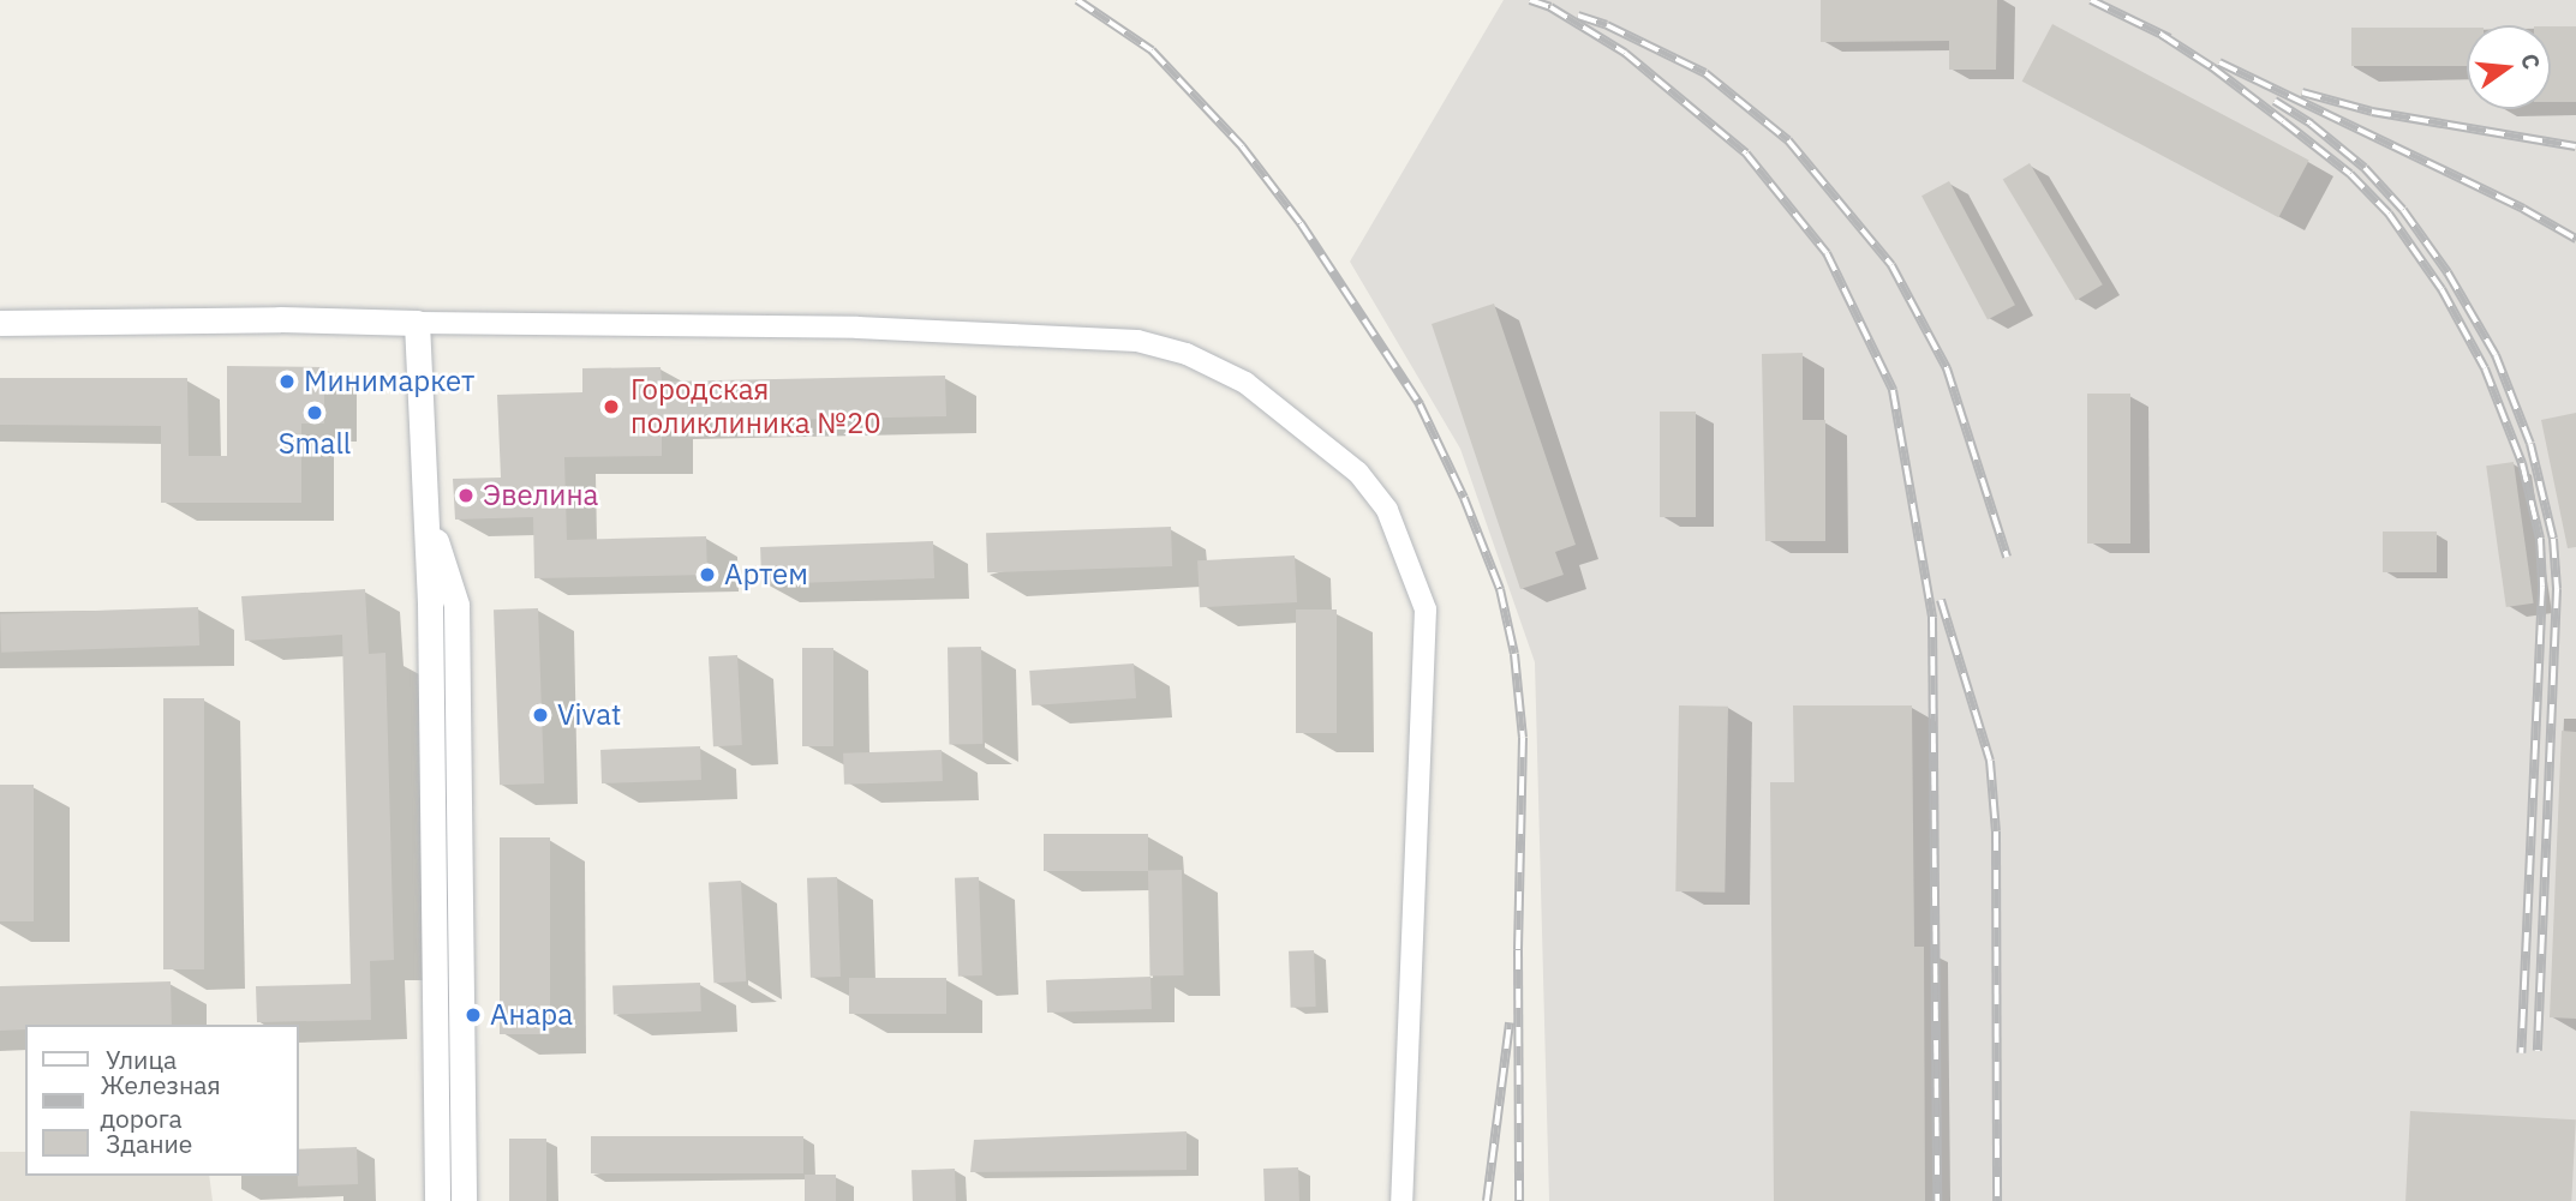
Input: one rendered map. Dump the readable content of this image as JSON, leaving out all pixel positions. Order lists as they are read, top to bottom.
{
  "places": [
    "Минимаркет",
    "Городская поликлиника №20",
    "Small",
    "Эвелина",
    "Артем",
    "Vivat",
    "Анара"
  ],
  "legend": ["Улица", "Железная дорога", "Здание"],
  "north": "right"
}
